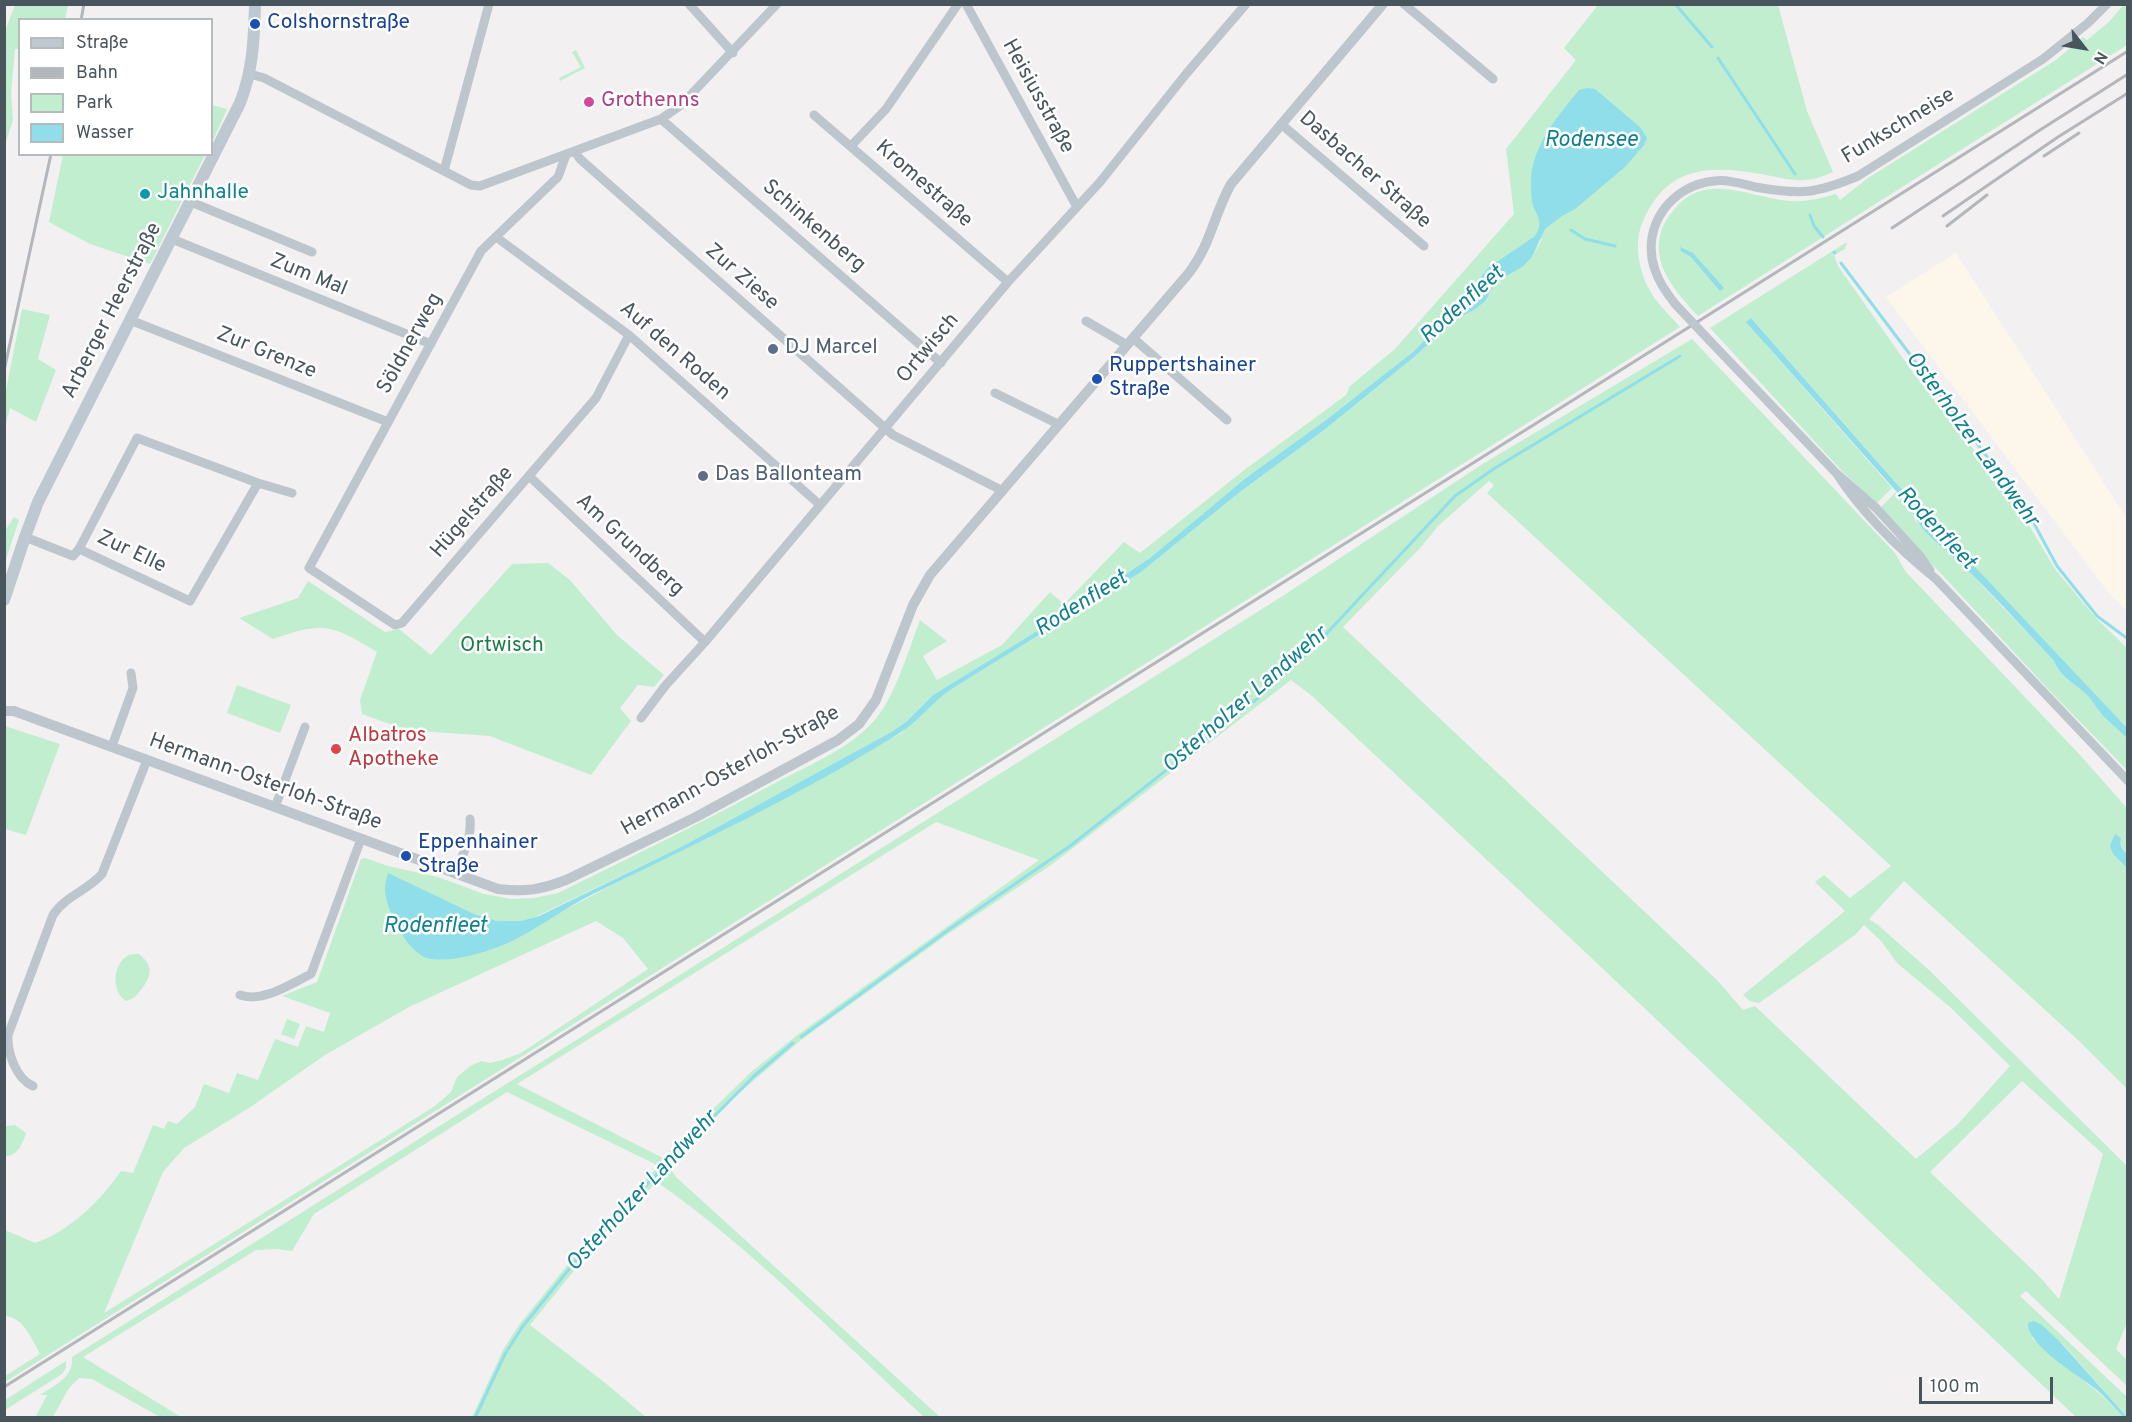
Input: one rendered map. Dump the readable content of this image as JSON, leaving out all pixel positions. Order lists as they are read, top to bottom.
{
  "streets": {
    "main road": ["Arberger Heerstraße"],
    "street": [
      "Heisiusstraße",
      "Funkschneise",
      "Dasbacher Straße",
      "Kromestraße",
      "Schinkenberg",
      "Zum Mal",
      "Zur Ziese",
      "Söldnerweg",
      "Ortwisch",
      "Auf den Roden",
      "Zur Grenze",
      "Hügelstraße",
      "Am Grundberg",
      "Zur Elle",
      "Hermann-Osterloh-Straße"
    ]
  },
  "crossings": [
    ["Heisiusstraße", "Ortwisch"],
    ["Dasbacher Straße", "Hermann-Osterloh-Straße"],
    ["Kromestraße", "Ortwisch"],
    ["Schinkenberg", "Ortwisch"],
    ["Zum Mal", "Arberger Heerstraße"],
    ["Zum Mal", "Söldnerweg"],
    ["Zur Ziese", "Söldnerweg"],
    ["Zur Ziese", "Ortwisch"],
    ["Zur Ziese", "Hermann-Osterloh-Straße"],
    ["Arberger Heerstraße", "Zur Grenze"],
    ["Arberger Heerstraße", "Zur Elle"],
    ["Söldnerweg", "Auf den Roden"],
    ["Söldnerweg", "Zur Grenze"],
    ["Söldnerweg", "Hügelstraße"],
    ["Ortwisch", "Auf den Roden"],
    ["Ortwisch", "Am Grundberg"],
    ["Auf den Roden", "Hügelstraße"],
    ["Hügelstraße", "Am Grundberg"]
  ],
  "water": ["Rodensee", "Rodenfleet", "Osterholzer Landwehr"],
  "parks": ["Ortwisch"],
  "places": [
    "Colshornstraße",
    "Grothenns",
    "Jahnhalle",
    "DJ Marcel",
    "Ruppertshainer Straße",
    "Das Ballonteam",
    "Albatros Apotheke",
    "Eppenhainer Straße"
  ],
  "legend": [
    "Straße",
    "Bahn",
    "Park",
    "Wasser"
  ],
  "scale_bar": "100 m",
  "north": "bottom right"
}
